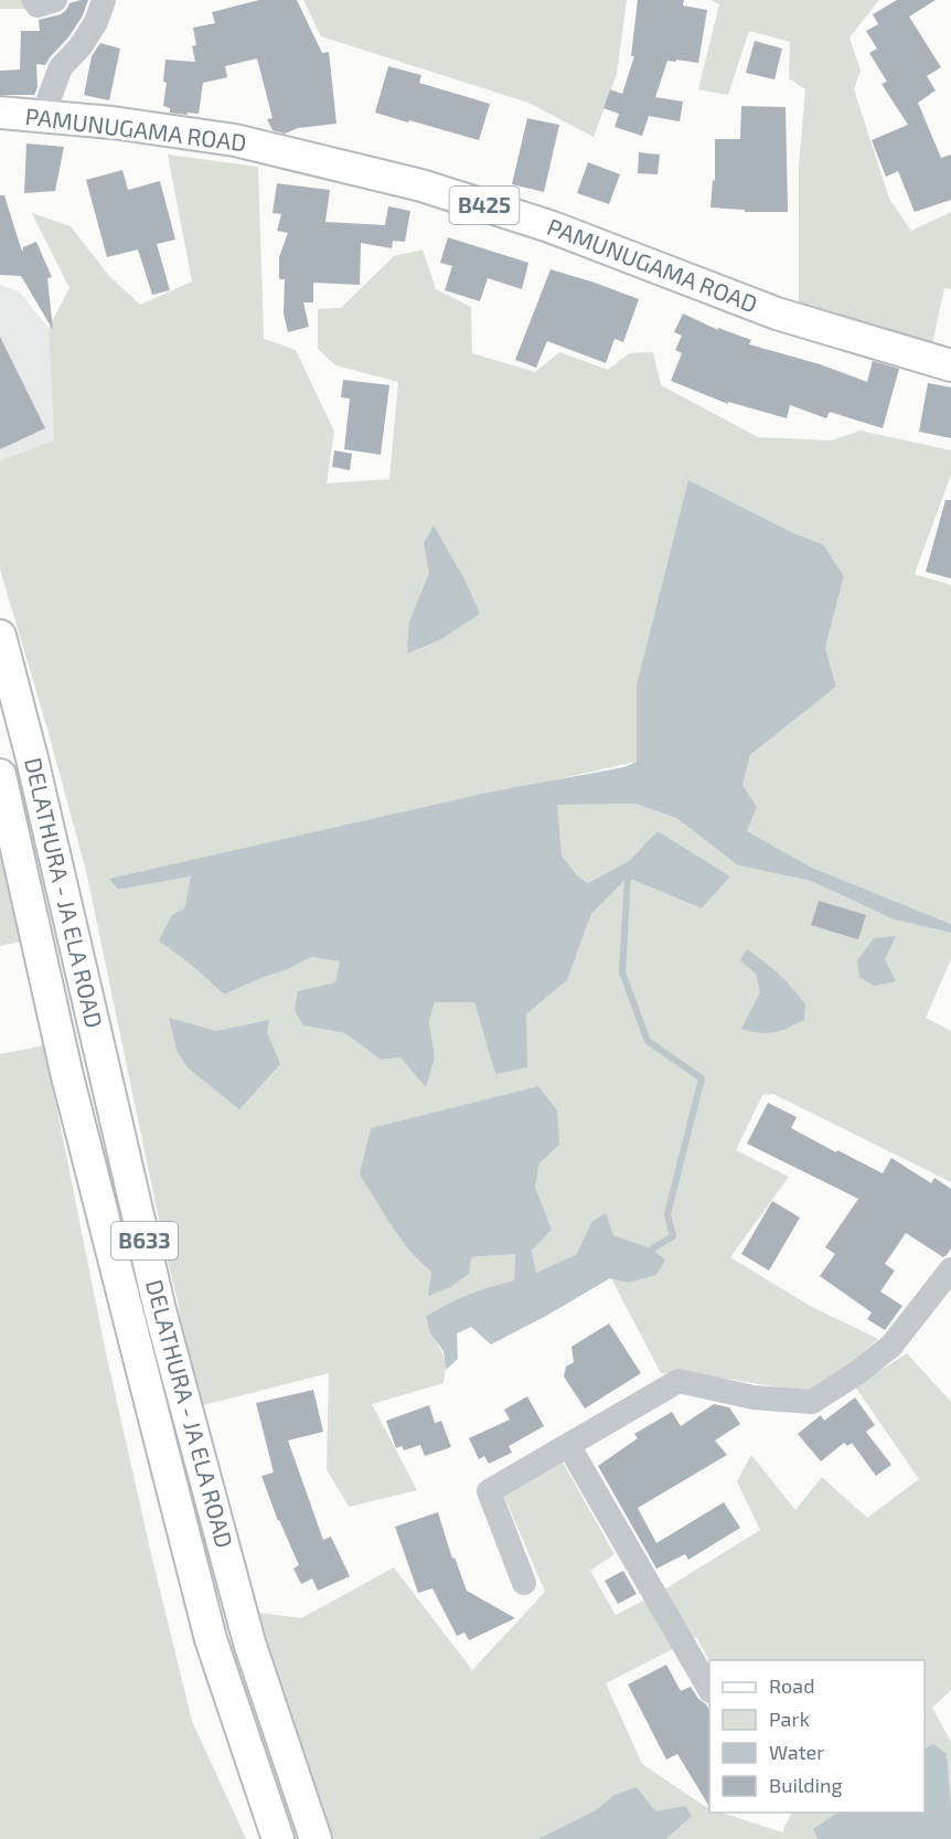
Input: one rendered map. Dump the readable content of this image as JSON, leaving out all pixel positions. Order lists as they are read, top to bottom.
{
  "streets": {
    "main road": [
      "PAMUNUGAMA ROAD",
      "B425",
      "DELATHURA - JA ELA ROAD",
      "B633"
    ]
  },
  "legend": [
    "Road",
    "Park",
    "Water",
    "Building"
  ]
}
